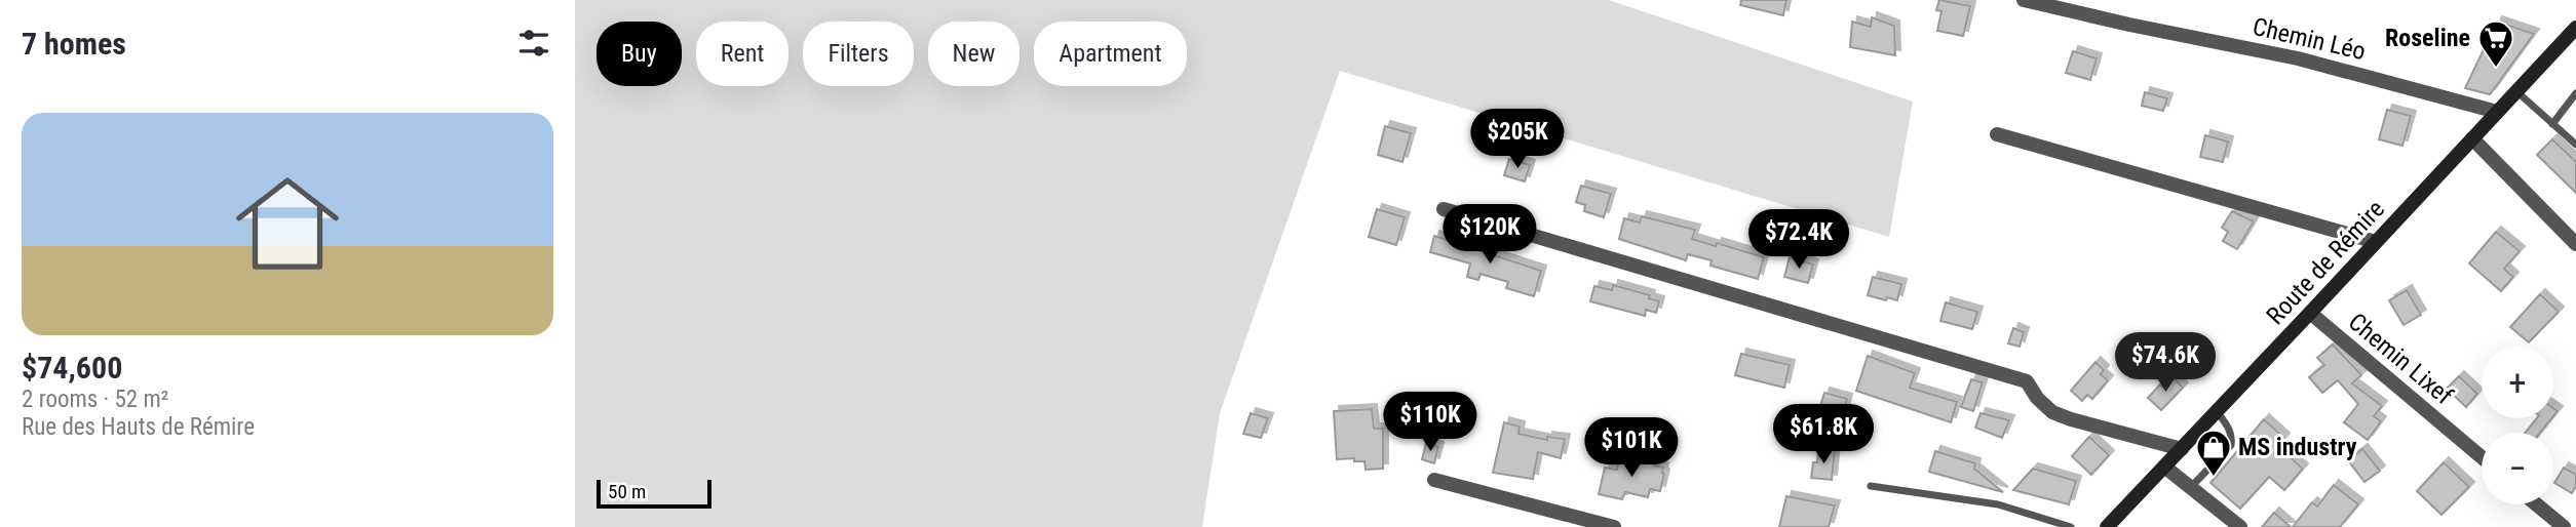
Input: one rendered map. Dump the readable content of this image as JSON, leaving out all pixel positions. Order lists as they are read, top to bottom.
{
  "streets": {
    "main road": ["Route de Rémire"],
    "street": ["Chemin Léo", "Chemin Lixef"]
  },
  "crossings": [
    ["Chemin Léo", "Route de Rémire"],
    ["Route de Rémire", "Chemin Lixef"]
  ],
  "places": {
    "supermarket": ["Roseline"],
    "shop": ["MS industry"]
  },
  "scale_bar": "50 m",
  "page": {
    "heading": "7 homes",
    "chip": [
      "Buy",
      "Rent",
      "Filters",
      "New",
      "Apartment"
    ],
    "list": [
      {
        "name": "$74,600",
        "note": "2 rooms · 52 m² · Rue des Hauts de Rémire"
      }
    ],
    "price": [
      "$205K",
      "$120K",
      "$72.4K",
      "$74.6K",
      "$110K",
      "$61.8K",
      "$101K"
    ],
    "map_buttons": ["+", "−"],
    "scale": "50 m"
  }
}
